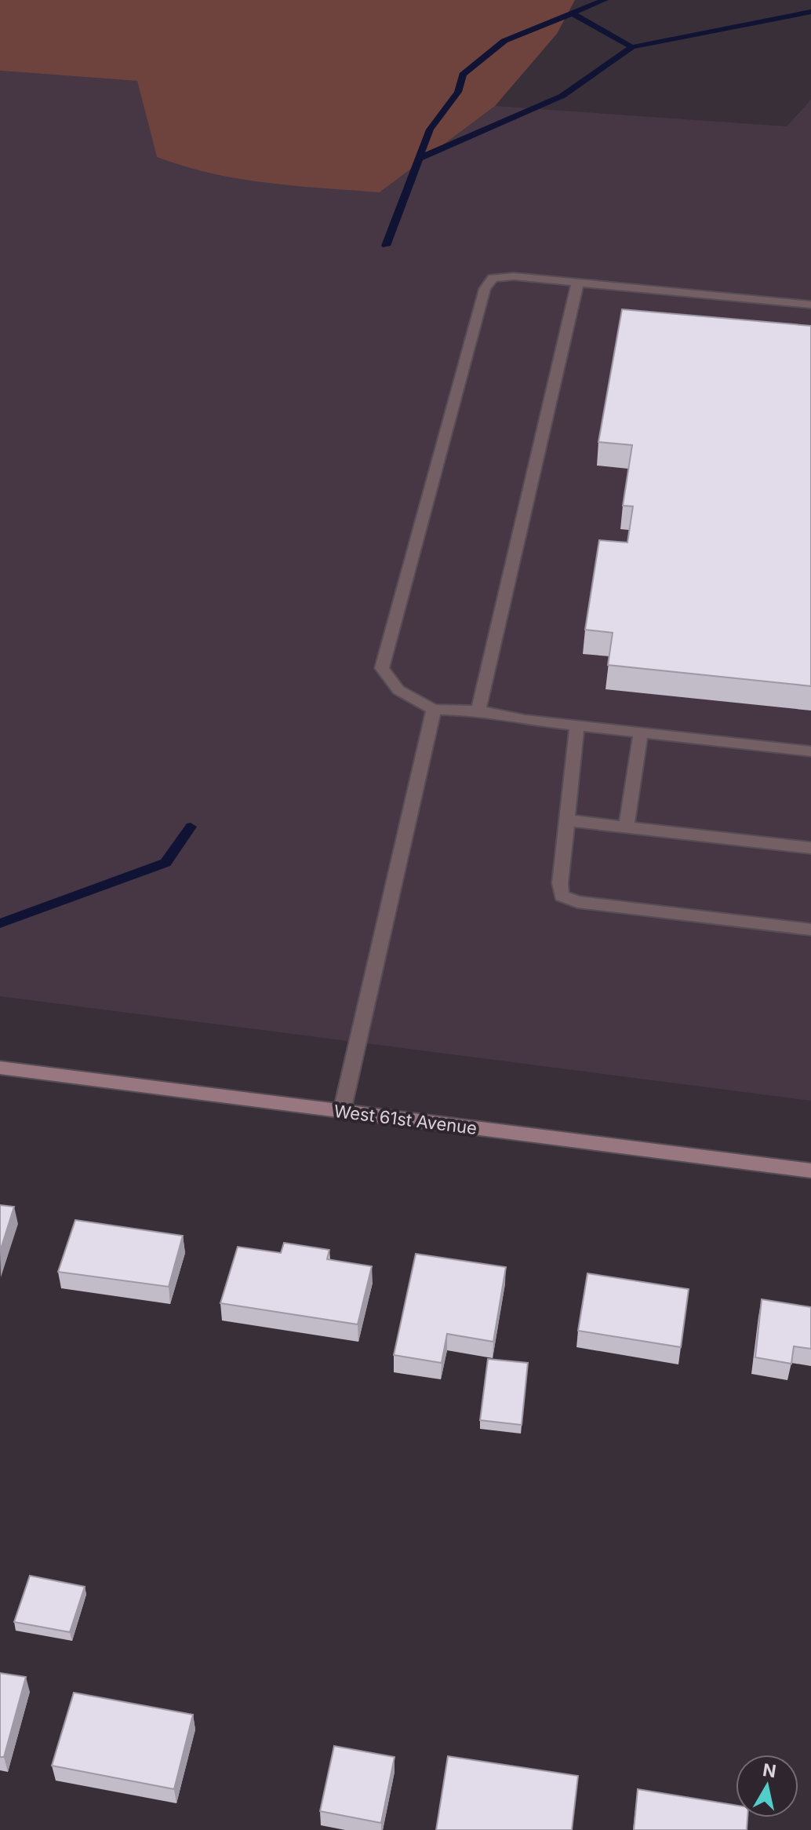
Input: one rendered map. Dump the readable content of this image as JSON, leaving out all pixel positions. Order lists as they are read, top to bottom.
{
  "streets": {
    "main road": ["West 61st Avenue"]
  },
  "north": "top"
}
